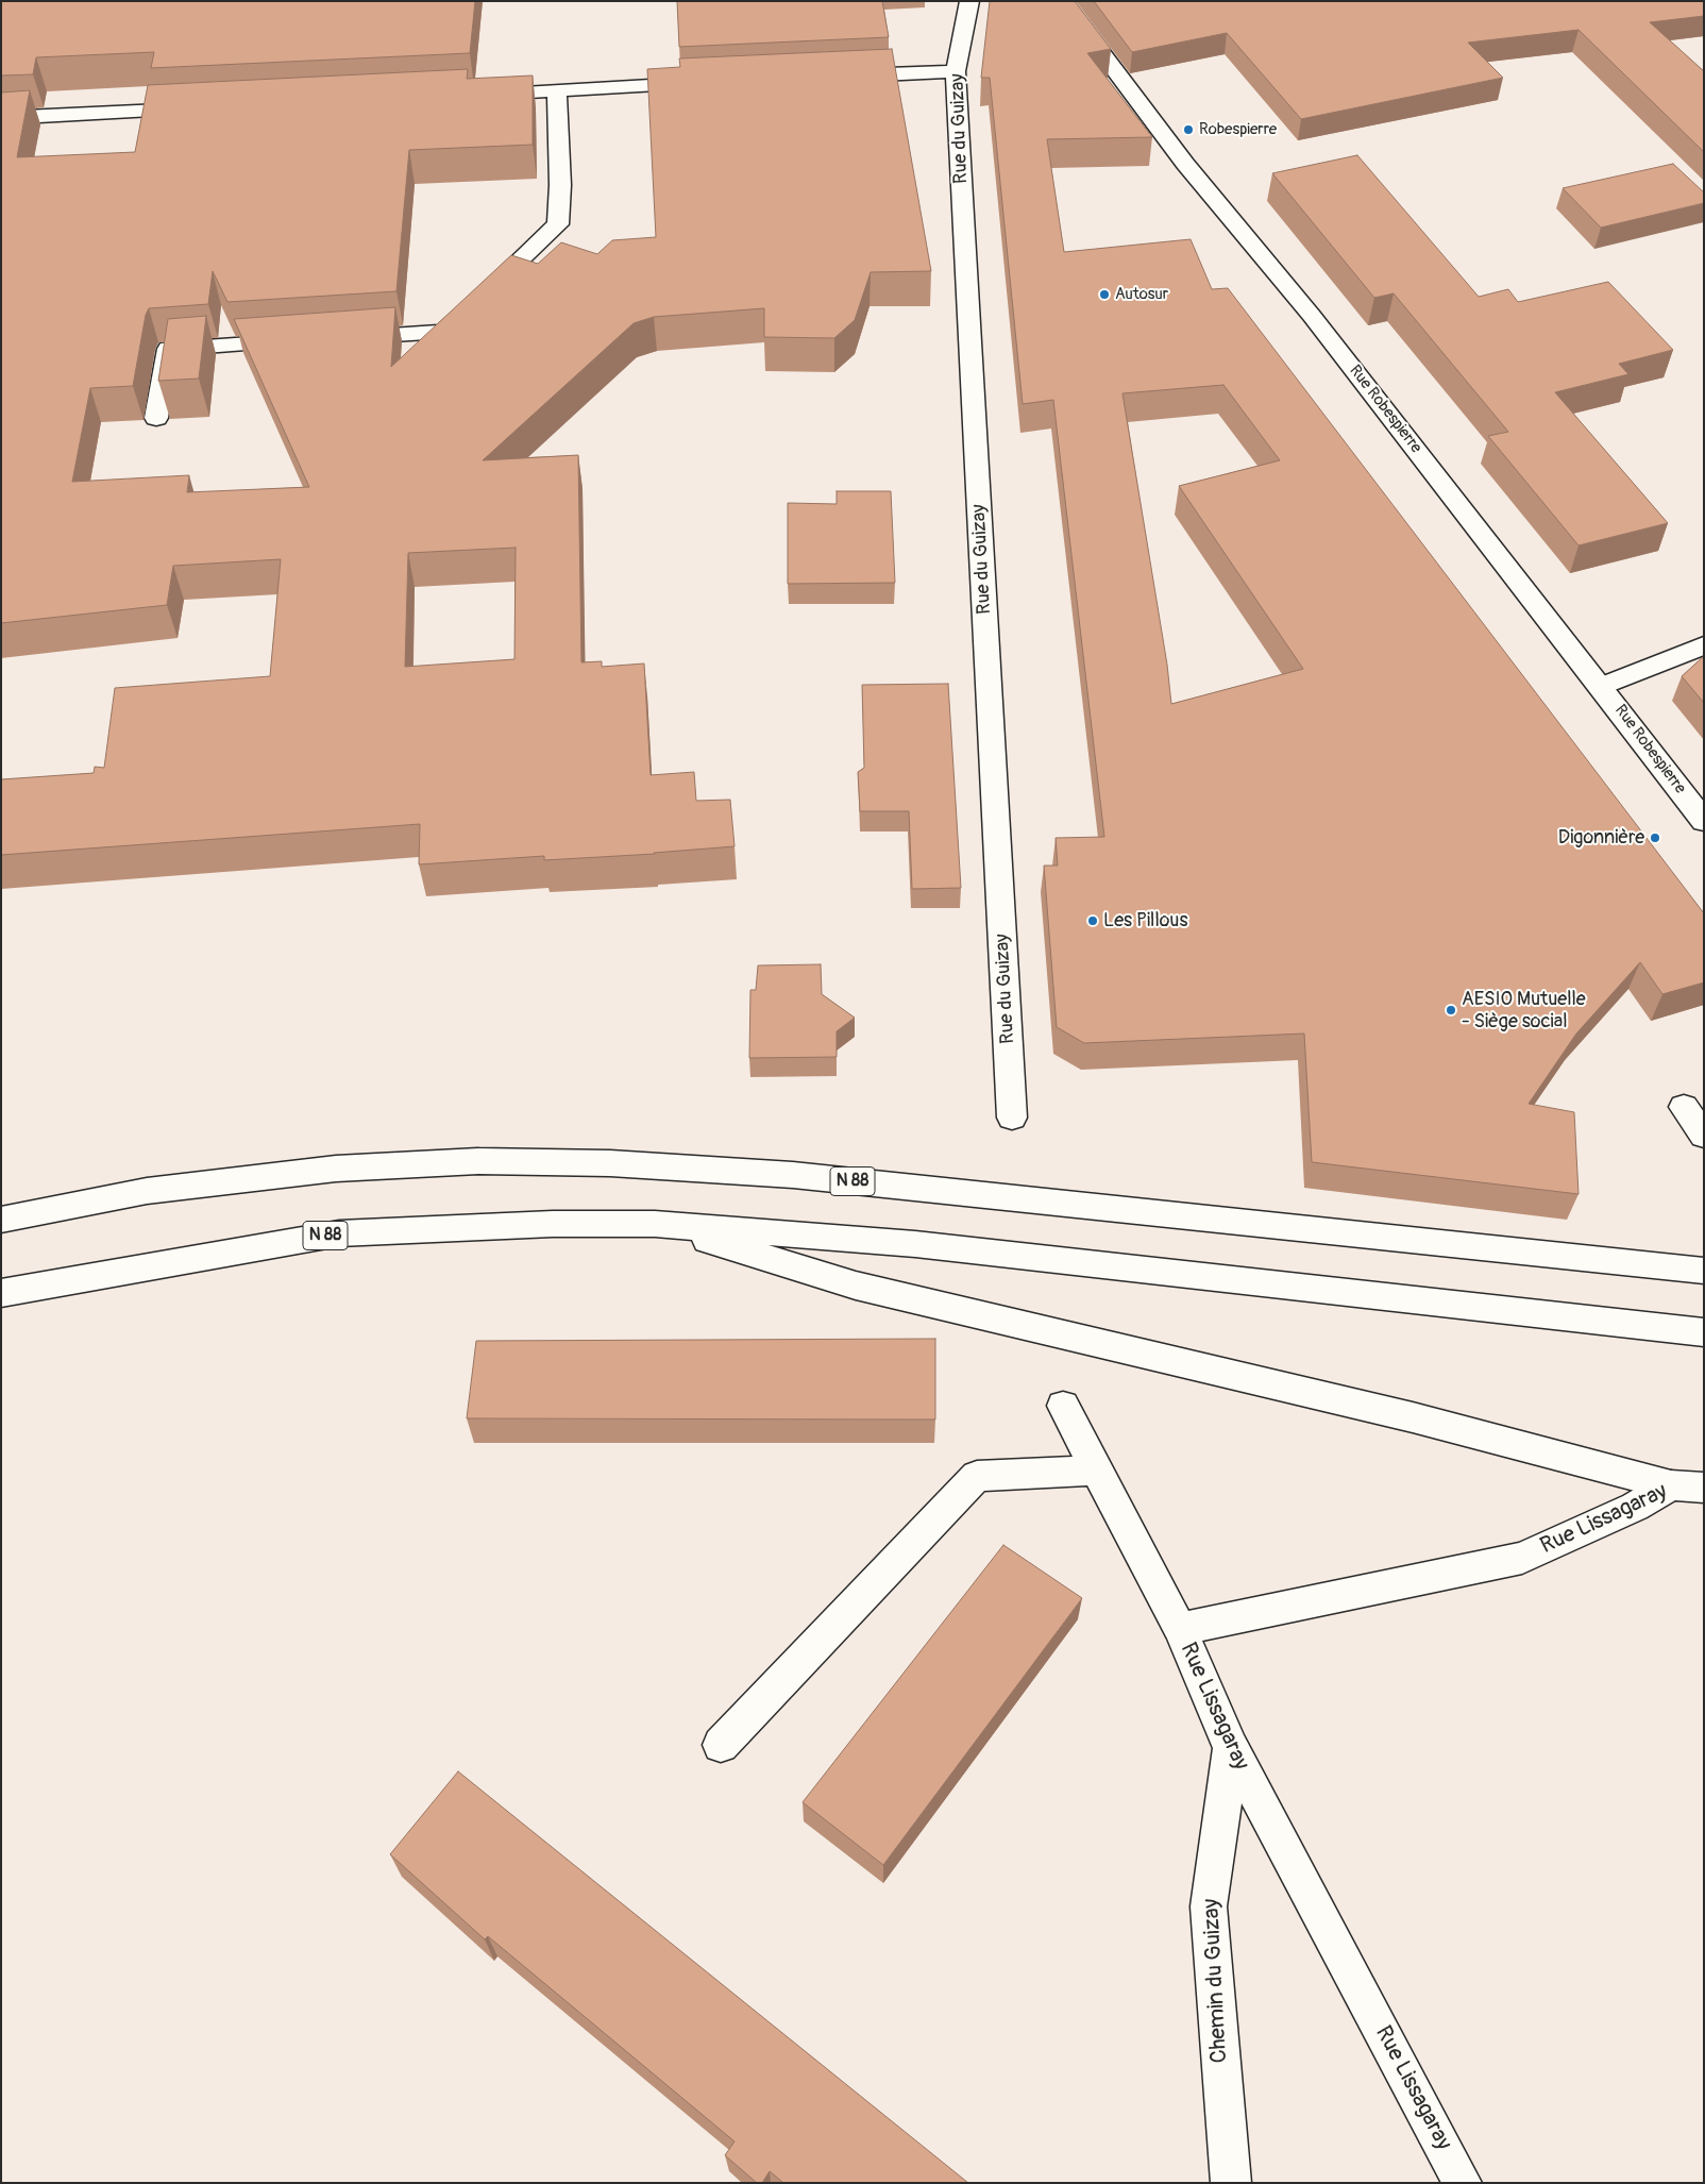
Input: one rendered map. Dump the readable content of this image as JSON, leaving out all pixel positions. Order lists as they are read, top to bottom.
{
  "streets": {
    "main road": [
      "Rue du Guizay",
      "Rue Robespierre",
      "N 88",
      "Rue Lissagaray",
      "Chemin du Guizay"
    ]
  },
  "crossings": [
    ["Rue Lissagaray", "Chemin du Guizay"]
  ],
  "places": [
    "Robespierre",
    "Autosur",
    "Digonnière",
    "Les Pillous",
    "AESIO Mutuelle - Siège social"
  ]
}
